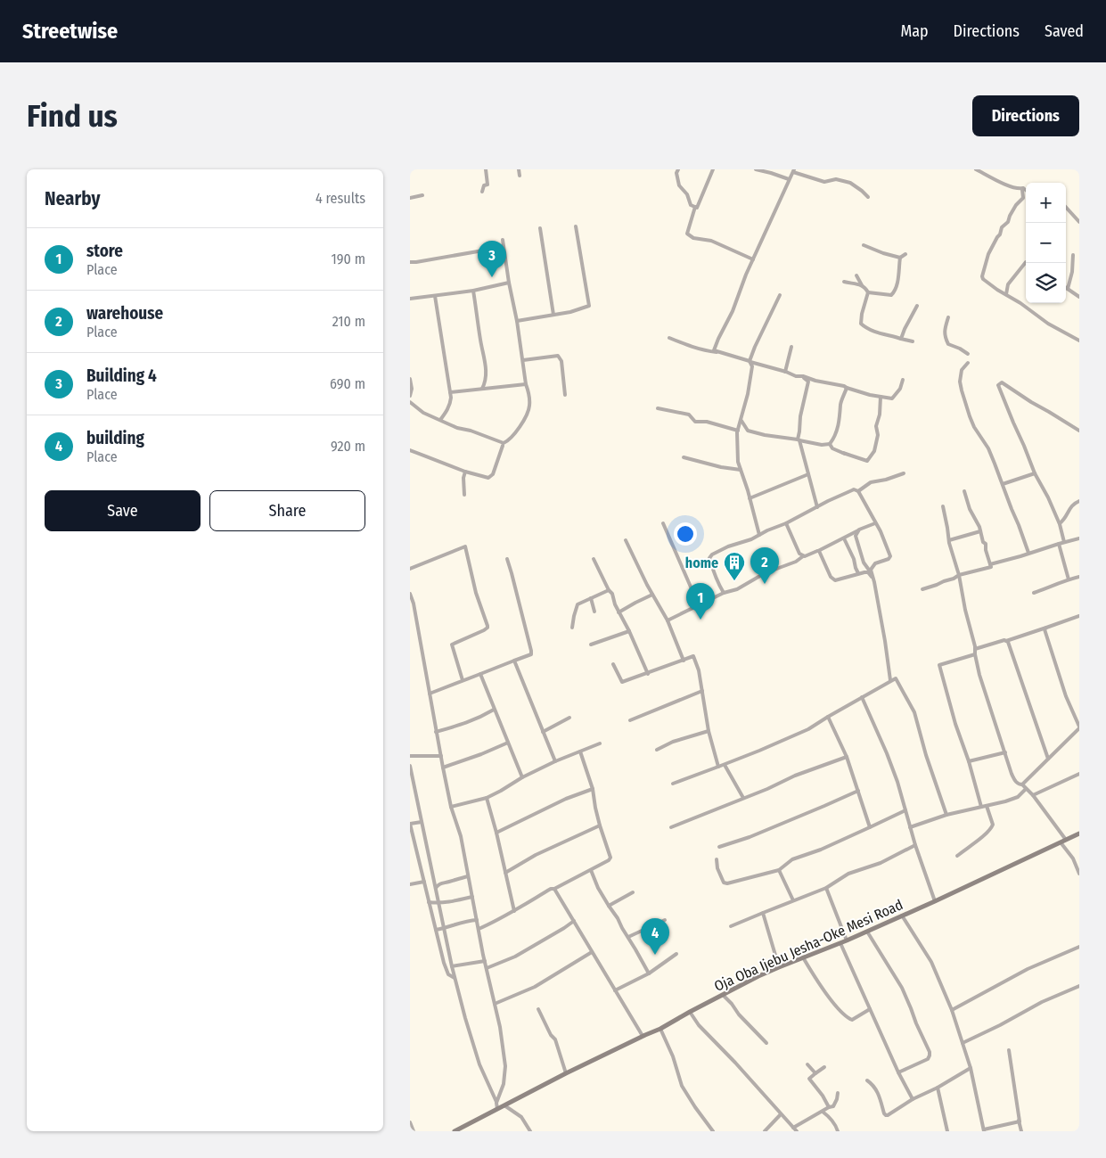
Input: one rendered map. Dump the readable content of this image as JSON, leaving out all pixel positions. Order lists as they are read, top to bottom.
{
  "streets": {
    "main road": ["Oja Oba Ijebu Jesha-Oke Mesi Road"]
  },
  "places": {
    "building": ["home"]
  },
  "page": {
    "header": "Streetwise",
    "nav": ["Map", "Directions", "Saved"],
    "buttons": [
      "Directions",
      ["Save", "Share"]
    ],
    "title": "Find us",
    "heading": ["Nearby", "4 results"],
    "map_buttons": ["+", "−"],
    "list": [
      {
        "mark": "1",
        "name": "store",
        "note": "Place",
        "value": "190 m"
      },
      {
        "mark": "2",
        "name": "warehouse",
        "note": "Place",
        "value": "210 m"
      },
      {
        "mark": "3",
        "name": "Building 4",
        "note": "Place",
        "value": "690 m"
      },
      {
        "mark": "4",
        "name": "building",
        "note": "Place",
        "value": "920 m"
      }
    ],
    "pins": [
      "3",
      "2",
      "1",
      "4"
    ]
  }
}
